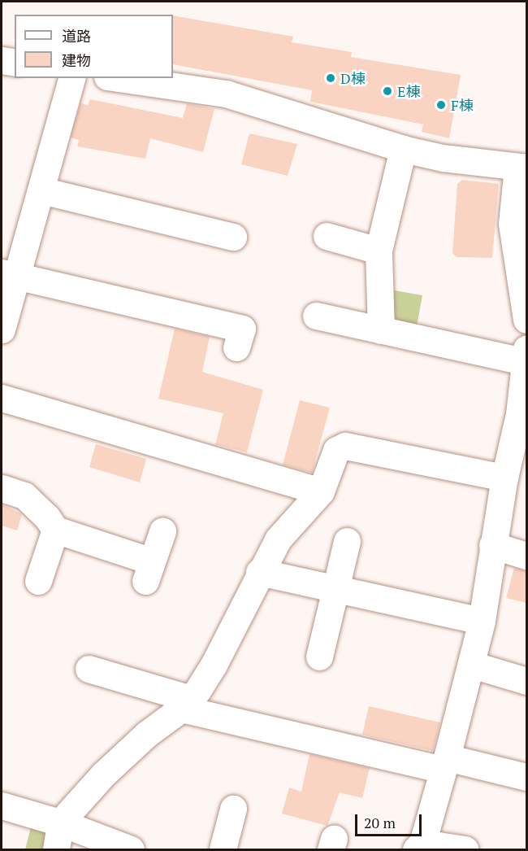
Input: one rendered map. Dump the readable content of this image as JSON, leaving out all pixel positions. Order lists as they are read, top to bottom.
{
  "places": ["D棟", "E棟", "F棟"],
  "legend": ["道路", "建物"],
  "scale_bar": "20 m"
}
